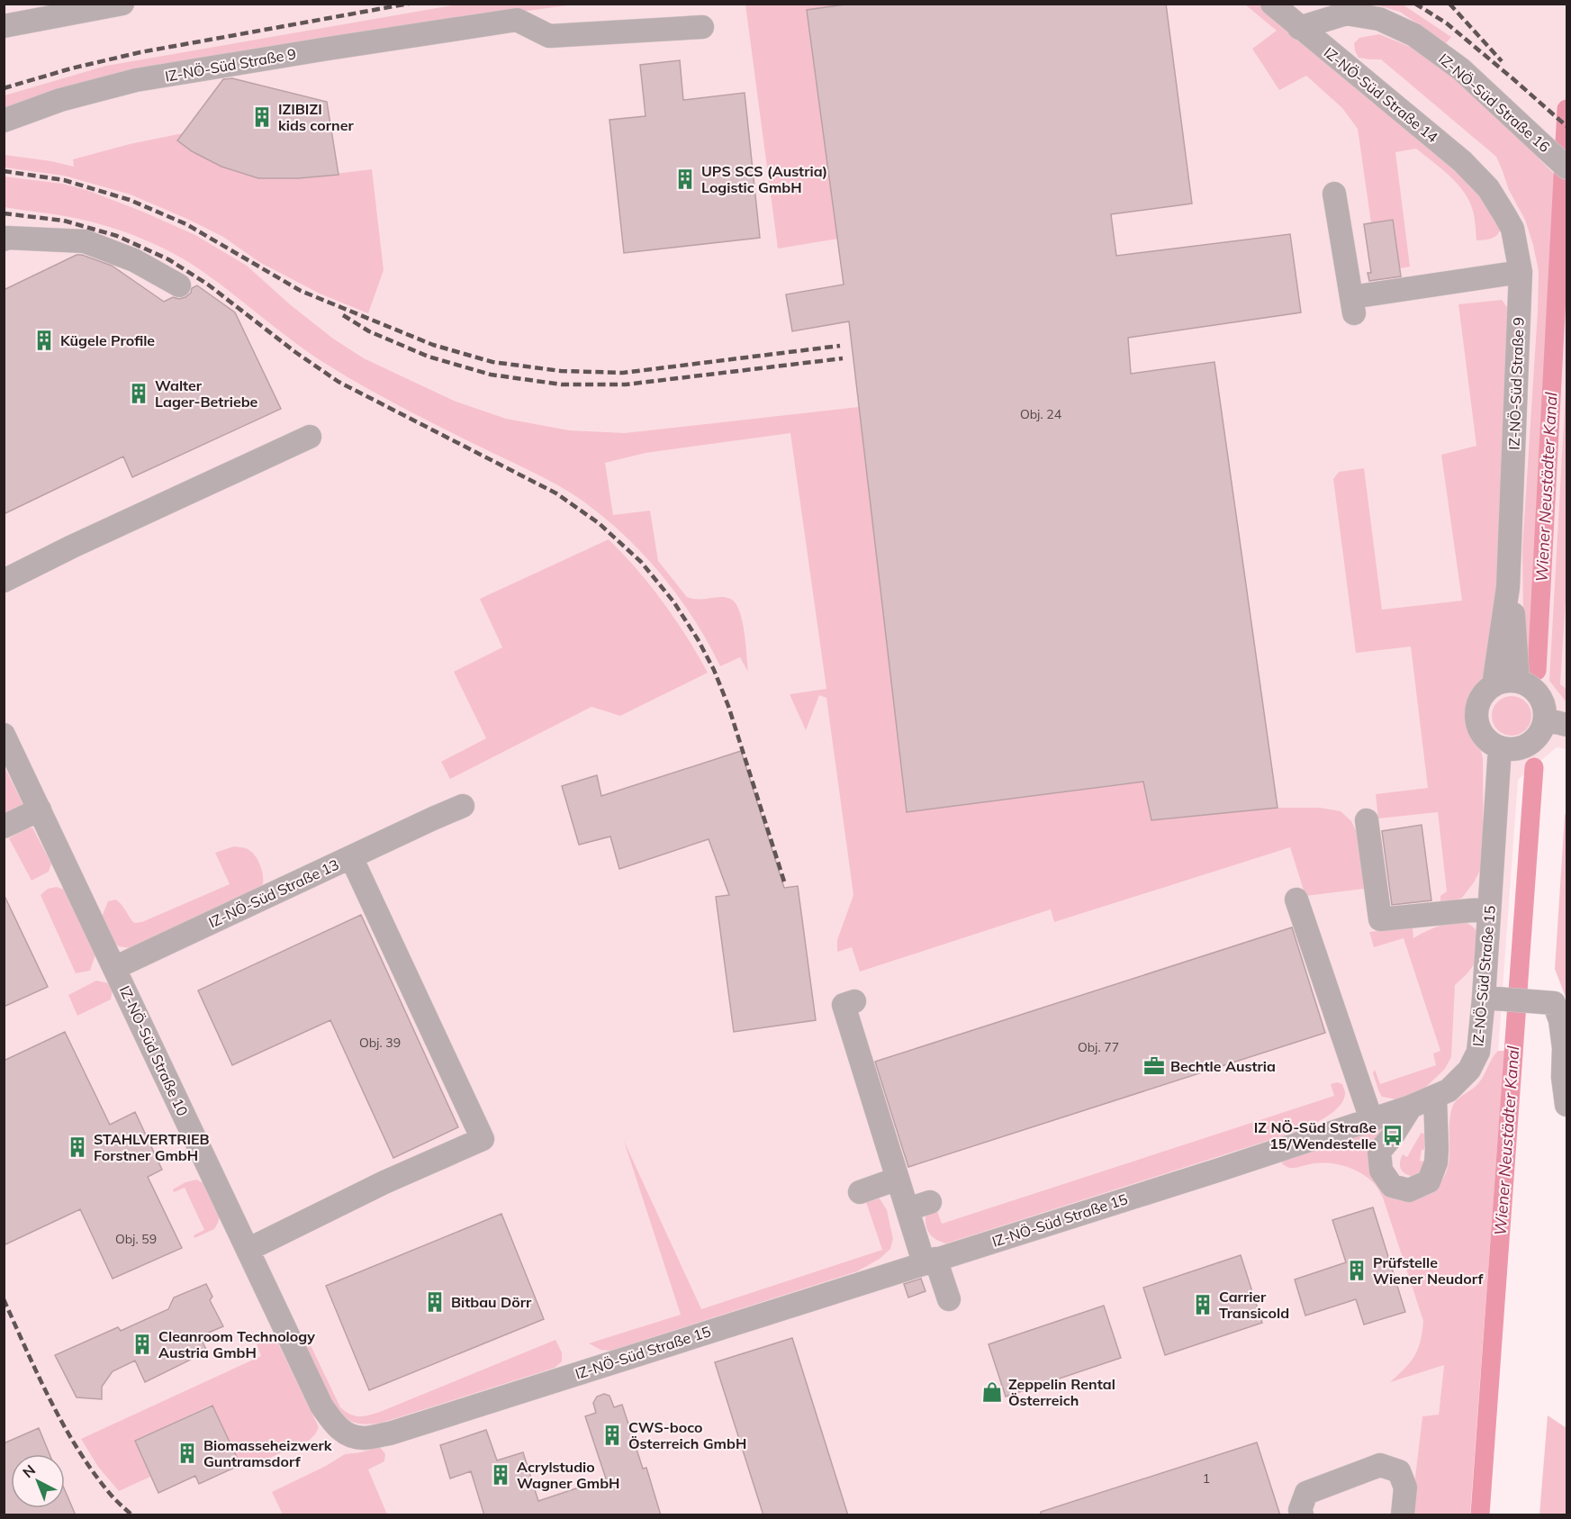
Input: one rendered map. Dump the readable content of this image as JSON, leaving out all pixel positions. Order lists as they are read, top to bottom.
{
  "streets": {
    "street": [
      "IZ-NÖ-Süd Straße 9",
      "IZ-NÖ-Süd Straße 14",
      "IZ-NÖ-Süd Straße 16",
      "IZ-NÖ-Süd Straße 13",
      "IZ-NÖ-Süd Straße 15",
      "IZ-NÖ-Süd Straße 10"
    ]
  },
  "crossings": [
    ["IZ-NÖ-Süd Straße 9", "IZ-NÖ-Süd Straße 14"],
    ["IZ-NÖ-Süd Straße 9", "IZ-NÖ-Süd Straße 15"],
    ["IZ-NÖ-Süd Straße 14", "IZ-NÖ-Süd Straße 16"],
    ["IZ-NÖ-Süd Straße 13", "IZ-NÖ-Süd Straße 10"],
    ["IZ-NÖ-Süd Straße 15", "IZ-NÖ-Süd Straße 10"]
  ],
  "water": ["Wiener Neustädter Kanal"],
  "places": {
    "building": [
      "IZIBIZI kids corner",
      "UPS SCS (Austria) Logistic GmbH",
      "Kügele Profile",
      "Walter Lager-Betriebe",
      "STAHLVERTRIEB Forstner GmbH",
      "Prüfstelle Wiener Neudorf",
      "Bitbau Dörr",
      "Carrier Transicold",
      "Cleanroom Technology Austria GmbH",
      "CWS-boco Österreich GmbH",
      "Biomasseheizwerk Guntramsdorf",
      "Acrylstudio Wagner GmbH"
    ],
    "office": ["Bechtle Austria"],
    "bus stop": ["IZ NÖ-Süd Straße 15/Wendestelle"],
    "shop": ["Zeppelin Rental Österreich"]
  },
  "house_numbers": [
    "Obj. 24",
    "Obj. 39",
    "Obj. 77",
    "Obj. 59",
    "1"
  ],
  "north": "top left"
}
